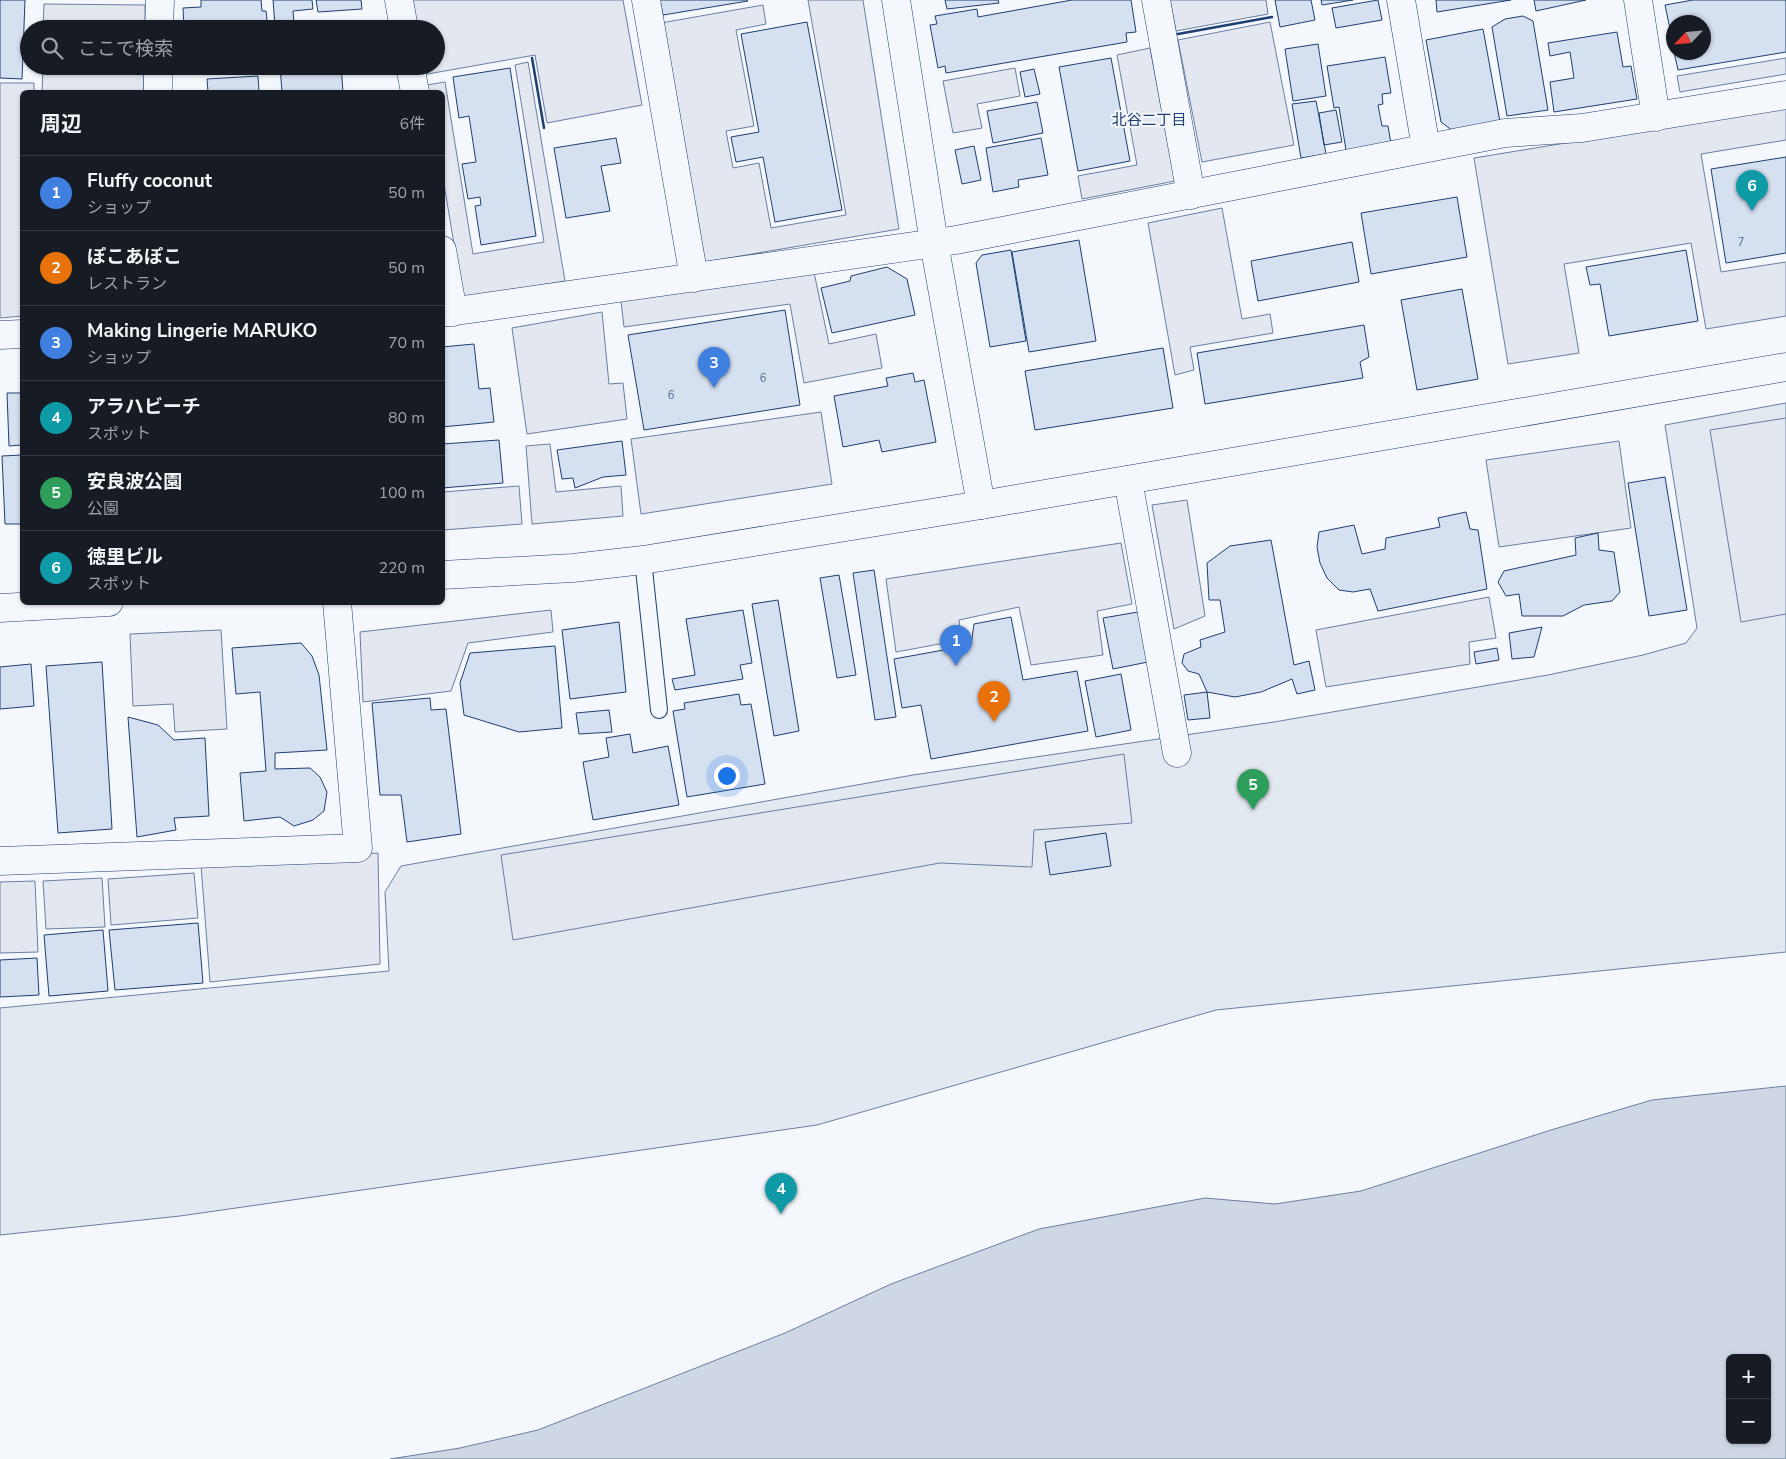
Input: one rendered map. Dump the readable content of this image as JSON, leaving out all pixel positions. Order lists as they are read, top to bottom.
{
  "districts": ["北谷二丁目"],
  "house_numbers": ["7", "6", "6"],
  "north": "bottom left",
  "page": {
    "search": "ここで検索",
    "heading": ["周辺", "6件"],
    "list": [
      {
        "mark": "1",
        "name": "Fluffy coconut",
        "note": "ショップ",
        "value": "50 m"
      },
      {
        "mark": "2",
        "name": "ぽこあぽこ",
        "note": "レストラン",
        "value": "50 m"
      },
      {
        "mark": "3",
        "name": "Making Lingerie MARUKO",
        "note": "ショップ",
        "value": "70 m"
      },
      {
        "mark": "4",
        "name": "アラハビーチ",
        "note": "スポット",
        "value": "80 m"
      },
      {
        "mark": "5",
        "name": "安良波公園",
        "note": "公園",
        "value": "100 m"
      },
      {
        "mark": "6",
        "name": "徳里ビル",
        "note": "スポット",
        "value": "220 m"
      }
    ],
    "pins": [
      "6",
      "3",
      "1",
      "2",
      "5",
      "4"
    ],
    "map_buttons": ["+", "−"]
  }
}
